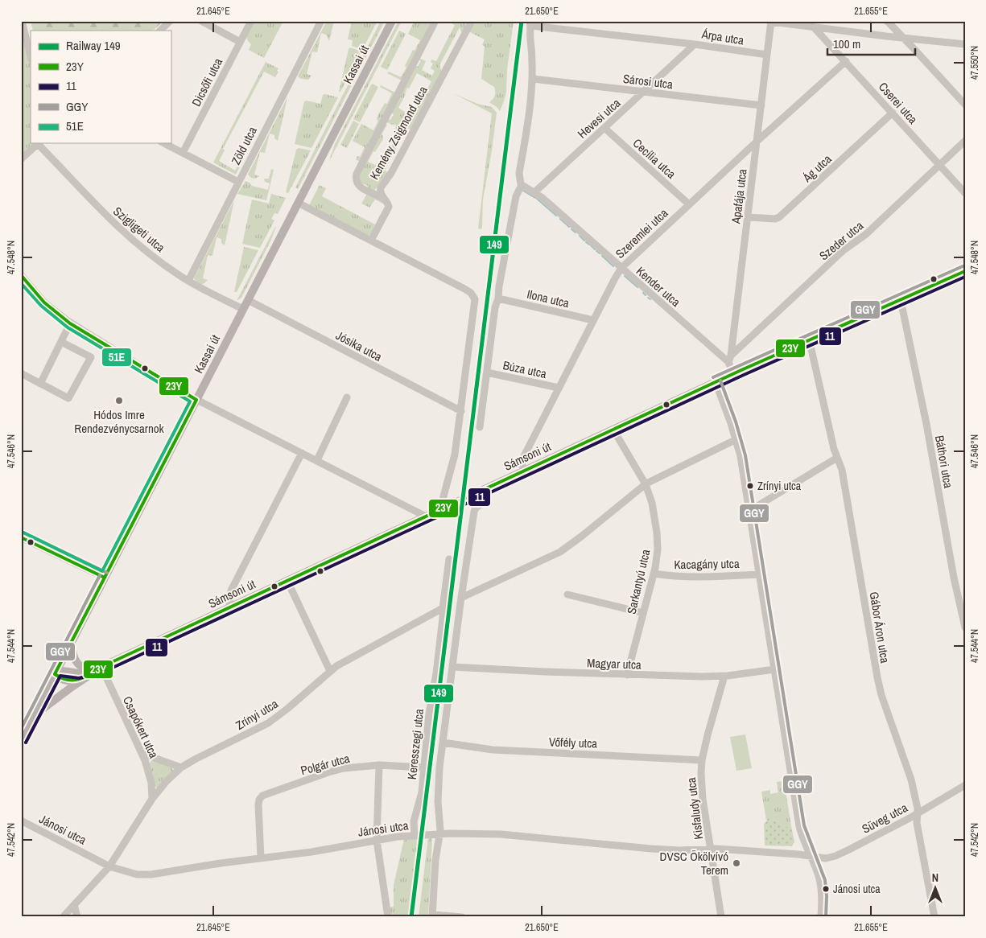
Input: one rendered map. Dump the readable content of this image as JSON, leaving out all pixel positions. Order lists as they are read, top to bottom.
{
  "streets": {
    "main road": ["Kassai út", "Sámsoni út"],
    "street": [
      "Árpa utca",
      "Sárosi utca",
      "Dicsőfi utca",
      "Cserei utca",
      "Hevesi utca",
      "Kemény Zsigmond utca",
      "Zöld utca",
      "Cecília utca",
      "Ág utca",
      "Apafája utca",
      "Szigligeti utca",
      "Szeremlei utca",
      "Szeder utca",
      "Kender utca",
      "Ilona utca",
      "Jósika utca",
      "Búza utca",
      "Báthori utca",
      "Kacagány utca",
      "Sarkantyú utca",
      "Gábor Áron utca",
      "Magyar utca",
      "Zrínyi utca",
      "Csapókert utca",
      "Vőfély utca",
      "Keresszegi utca",
      "Polgár utca",
      "Kisfaludy utca",
      "Süveg utca",
      "Jánosi utca"
    ]
  },
  "crossings": [
    ["Árpa utca", "Hevesi utca"],
    ["Árpa utca", "Apafája utca"],
    ["Kassai út", "Szigligeti utca"],
    ["Kassai út", "Jósika utca"],
    ["Kassai út", "Sámsoni út"],
    ["Sárosi utca", "Hevesi utca"],
    ["Sárosi utca", "Apafája utca"],
    ["Cserei utca", "Ág utca"],
    ["Cserei utca", "Szeremlei utca"],
    ["Cserei utca", "Szeder utca"],
    ["Hevesi utca", "Cecília utca"],
    ["Hevesi utca", "Kender utca"],
    ["Zöld utca", "Szigligeti utca"],
    ["Cecília utca", "Szeremlei utca"],
    ["Ág utca", "Apafája utca"],
    ["Apafája utca", "Szeremlei utca"],
    ["Apafája utca", "Szeder utca"],
    ["Apafája utca", "Kender utca"],
    ["Apafája utca", "Sámsoni út"],
    ["Szeremlei utca", "Kender utca"],
    ["Szeremlei utca", "Ilona utca"],
    ["Szeremlei utca", "Búza utca"],
    ["Szeremlei utca", "Sámsoni út"],
    ["Szeder utca", "Kender utca"],
    ["Sámsoni út", "Báthori utca"],
    ["Sámsoni út", "Sarkantyú utca"],
    ["Sámsoni út", "Gábor Áron utca"],
    ["Sámsoni út", "Csapókert utca"],
    ["Kacagány utca", "Sarkantyú utca"],
    ["Sarkantyú utca", "Magyar utca"],
    ["Gábor Áron utca", "Süveg utca"],
    ["Magyar utca", "Kisfaludy utca"],
    ["Zrínyi utca", "Csapókert utca"],
    ["Zrínyi utca", "Keresszegi utca"],
    ["Zrínyi utca", "Jánosi utca"],
    ["Vőfély utca", "Kisfaludy utca"],
    ["Keresszegi utca", "Polgár utca"],
    ["Keresszegi utca", "Jánosi utca"],
    ["Polgár utca", "Jánosi utca"],
    ["Kisfaludy utca", "Jánosi utca"],
    ["Süveg utca", "Jánosi utca"]
  ],
  "places": [
    "Hódos Imre Rendezvénycsarnok",
    "Zrínyi utca",
    "DVSC Ökölvívó Terem",
    "Jánosi utca"
  ],
  "lines": [
    "rail line 149",
    "transit line GGY",
    "transit line 23Y",
    "transit line 11",
    "transit line 51E"
  ],
  "legend": [
    "Railway 149",
    "23Y",
    "11",
    "GGY",
    "51E"
  ],
  "scale_bar": "100 m",
  "north": "top",
  "coordinates": [
    "21.645°E",
    "21.650°E",
    "21.655°E",
    "47.550°N",
    "47.548°N",
    "47.546°N",
    "47.544°N",
    "47.542°N"
  ]
}
